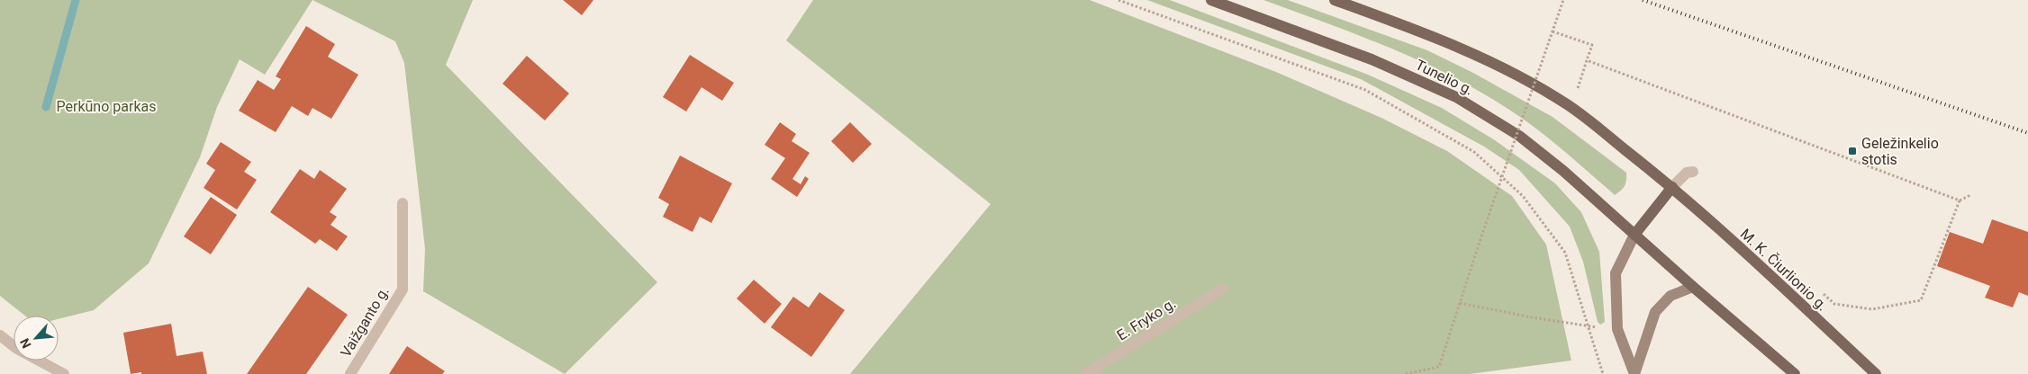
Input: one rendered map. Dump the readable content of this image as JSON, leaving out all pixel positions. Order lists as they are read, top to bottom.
{
  "streets": {
    "main road": ["Tunelio g.", "M. K. Čiurlionio g."],
    "street": ["E. Fryko g.", "Vaižganto g."]
  },
  "parks": ["Perkūno parkas"],
  "places": {
    "transit": ["Geležinkelio stotis"]
  },
  "north": "bottom left"
}
